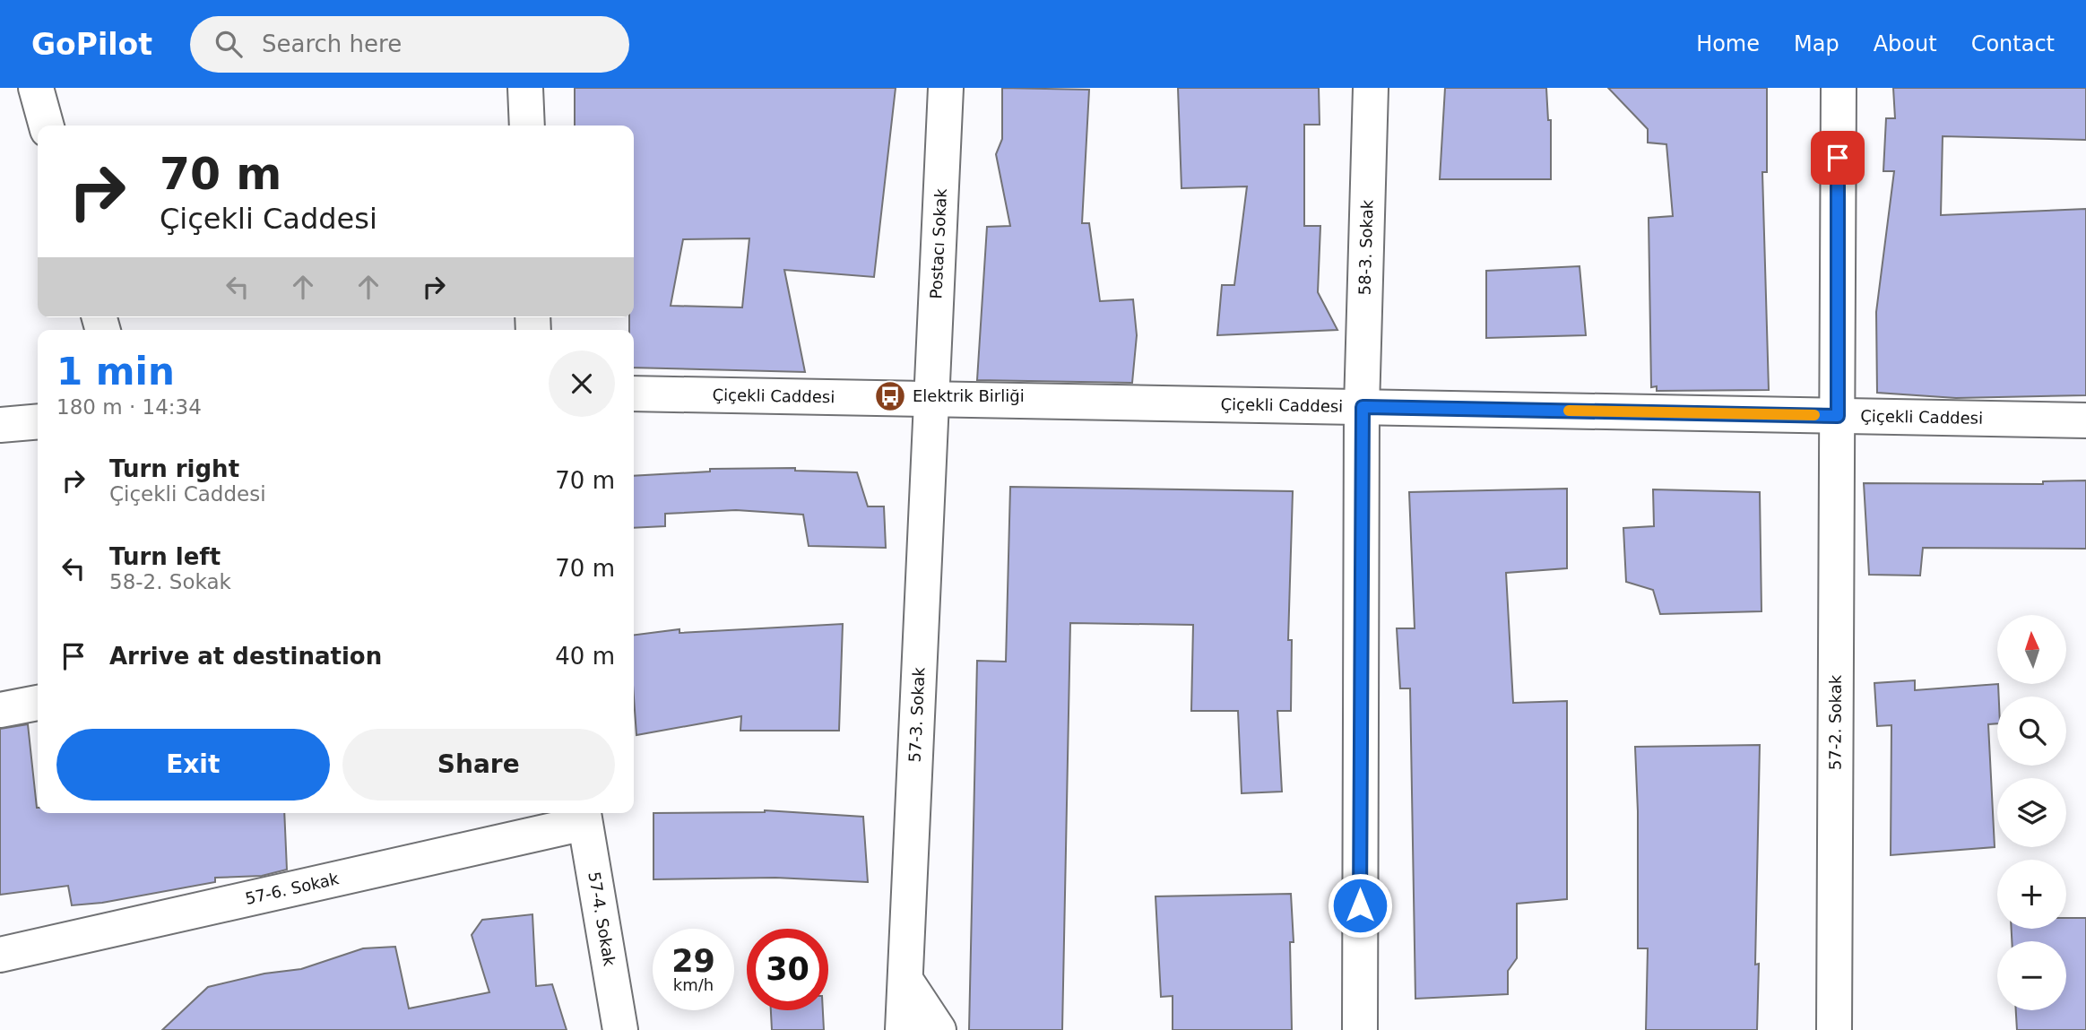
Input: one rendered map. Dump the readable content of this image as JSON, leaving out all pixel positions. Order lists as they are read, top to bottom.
{
  "streets": {
    "street": [
      "Postacı Sokak",
      "58-3. Sokak",
      "Çiçekli Caddesi",
      "57-3. Sokak",
      "57-2. Sokak",
      "57-6. Sokak",
      "57-4. Sokak"
    ]
  },
  "crossings": [
    ["Postacı Sokak", "Çiçekli Caddesi"],
    ["Postacı Sokak", "57-3. Sokak"],
    ["58-3. Sokak", "Çiçekli Caddesi"],
    ["Çiçekli Caddesi", "57-3. Sokak"],
    ["Çiçekli Caddesi", "57-2. Sokak"],
    ["57-6. Sokak", "57-4. Sokak"]
  ],
  "places": {
    "bus stop": ["Elektrik Birliği"]
  },
  "north": "top",
  "page": {
    "header": "GoPilot",
    "search": "Search here",
    "nav": [
      "Home",
      "Map",
      "About",
      "Contact"
    ],
    "turn": ["70 m", "Çiçekli Caddesi"],
    "heading": ["1 min", "180 m · 14:34"],
    "list": [
      {
        "name": "Turn right",
        "note": "Çiçekli Caddesi",
        "value": "70 m"
      },
      {
        "name": "Turn left",
        "note": "58-2. Sokak",
        "value": "70 m"
      },
      {
        "name": "Arrive at destination",
        "value": "40 m"
      }
    ],
    "map_buttons": ["+", "−"],
    "buttons": ["Exit", "Share"],
    "speed": "29 km/h",
    "limit": "30"
  }
}
